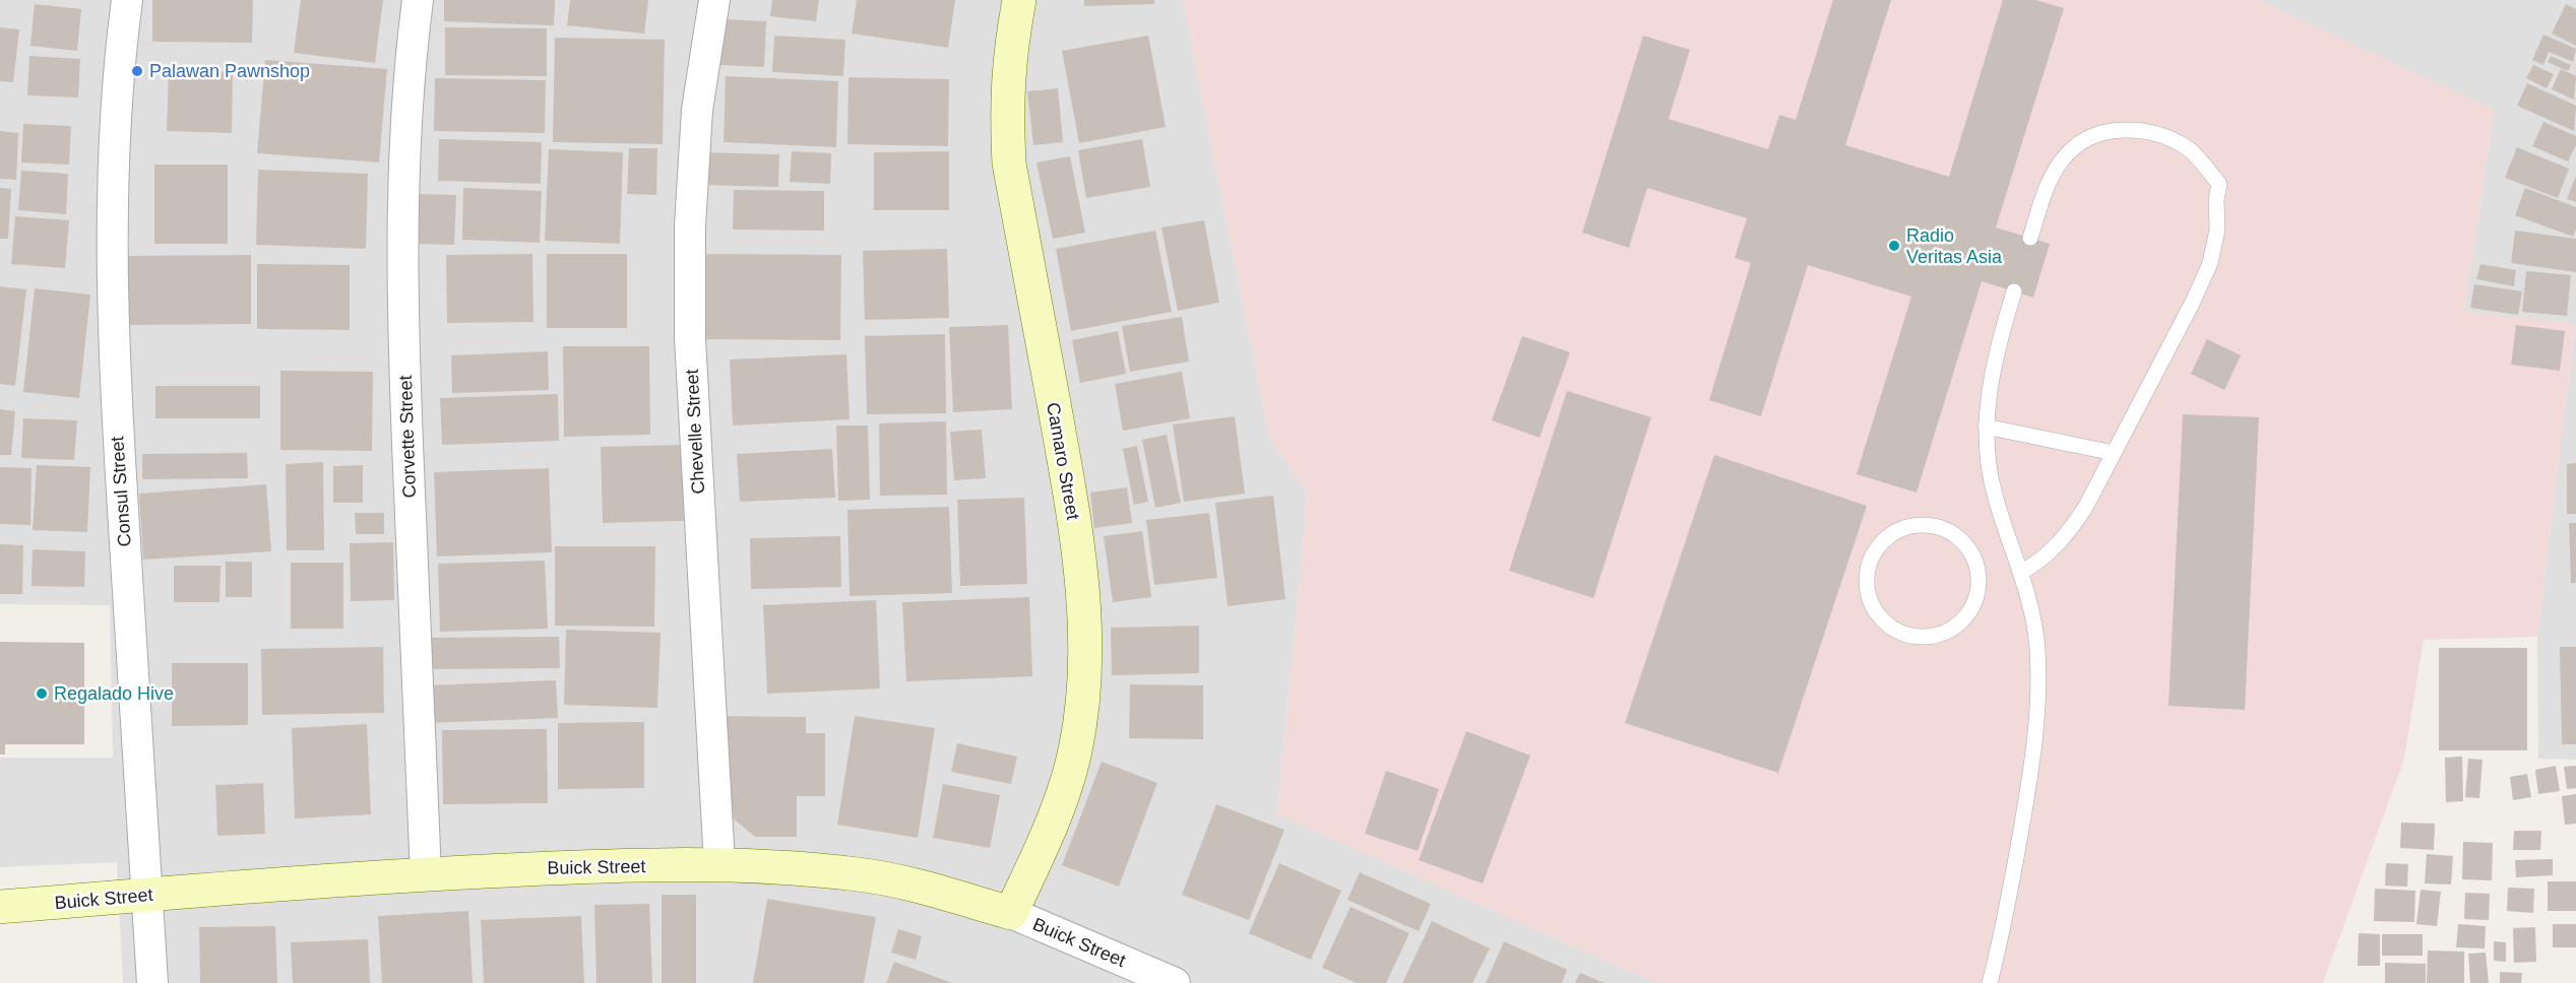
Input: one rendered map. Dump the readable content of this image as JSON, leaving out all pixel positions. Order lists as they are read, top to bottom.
{
  "streets": {
    "street": [
      "Chevelle Street",
      "Corvette Street",
      "Camaro Street",
      "Consul Street",
      "Buick Street"
    ]
  },
  "crossings": [
    ["Chevelle Street", "Buick Street"],
    ["Corvette Street", "Buick Street"],
    ["Camaro Street", "Buick Street"],
    ["Consul Street", "Buick Street"]
  ],
  "places": ["Palawan Pawnshop", "Radio Veritas Asia", "Regalado Hive"]
}
